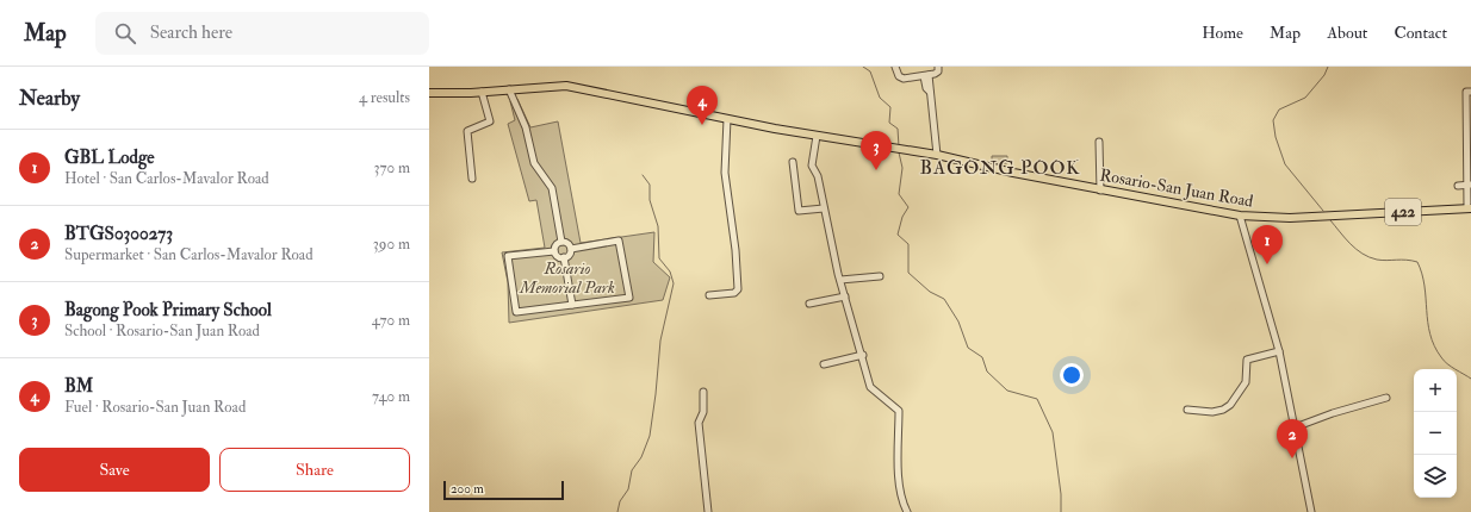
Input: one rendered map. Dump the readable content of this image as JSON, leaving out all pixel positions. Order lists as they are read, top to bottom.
{
  "streets": {
    "main road": ["Rosario-San Juan Road", "422"]
  },
  "districts": ["BAGONG POOK"],
  "parks": ["Rosario Memorial Park"],
  "scale_bar": "200 m",
  "page": {
    "header": "Map",
    "search": "Search here",
    "nav": [
      "Home",
      "Map",
      "About",
      "Contact"
    ],
    "heading": ["Nearby", "4 results"],
    "pins": [
      "4",
      "3",
      "1",
      "2"
    ],
    "list": [
      {
        "mark": "1",
        "name": "GBL Lodge",
        "note": "Hotel · San Carlos-Mavalor Road",
        "value": "370 m"
      },
      {
        "mark": "2",
        "name": "BTGS0300273",
        "note": "Supermarket · San Carlos-Mavalor Road",
        "value": "390 m"
      },
      {
        "mark": "3",
        "name": "Bagong Pook Primary School",
        "note": "School · Rosario-San Juan Road",
        "value": "470 m"
      },
      {
        "mark": "4",
        "name": "BM",
        "note": "Fuel · Rosario-San Juan Road",
        "value": "740 m"
      }
    ],
    "map_buttons": ["+", "−"],
    "buttons": ["Save", "Share"],
    "scale": "200 m"
  }
}
